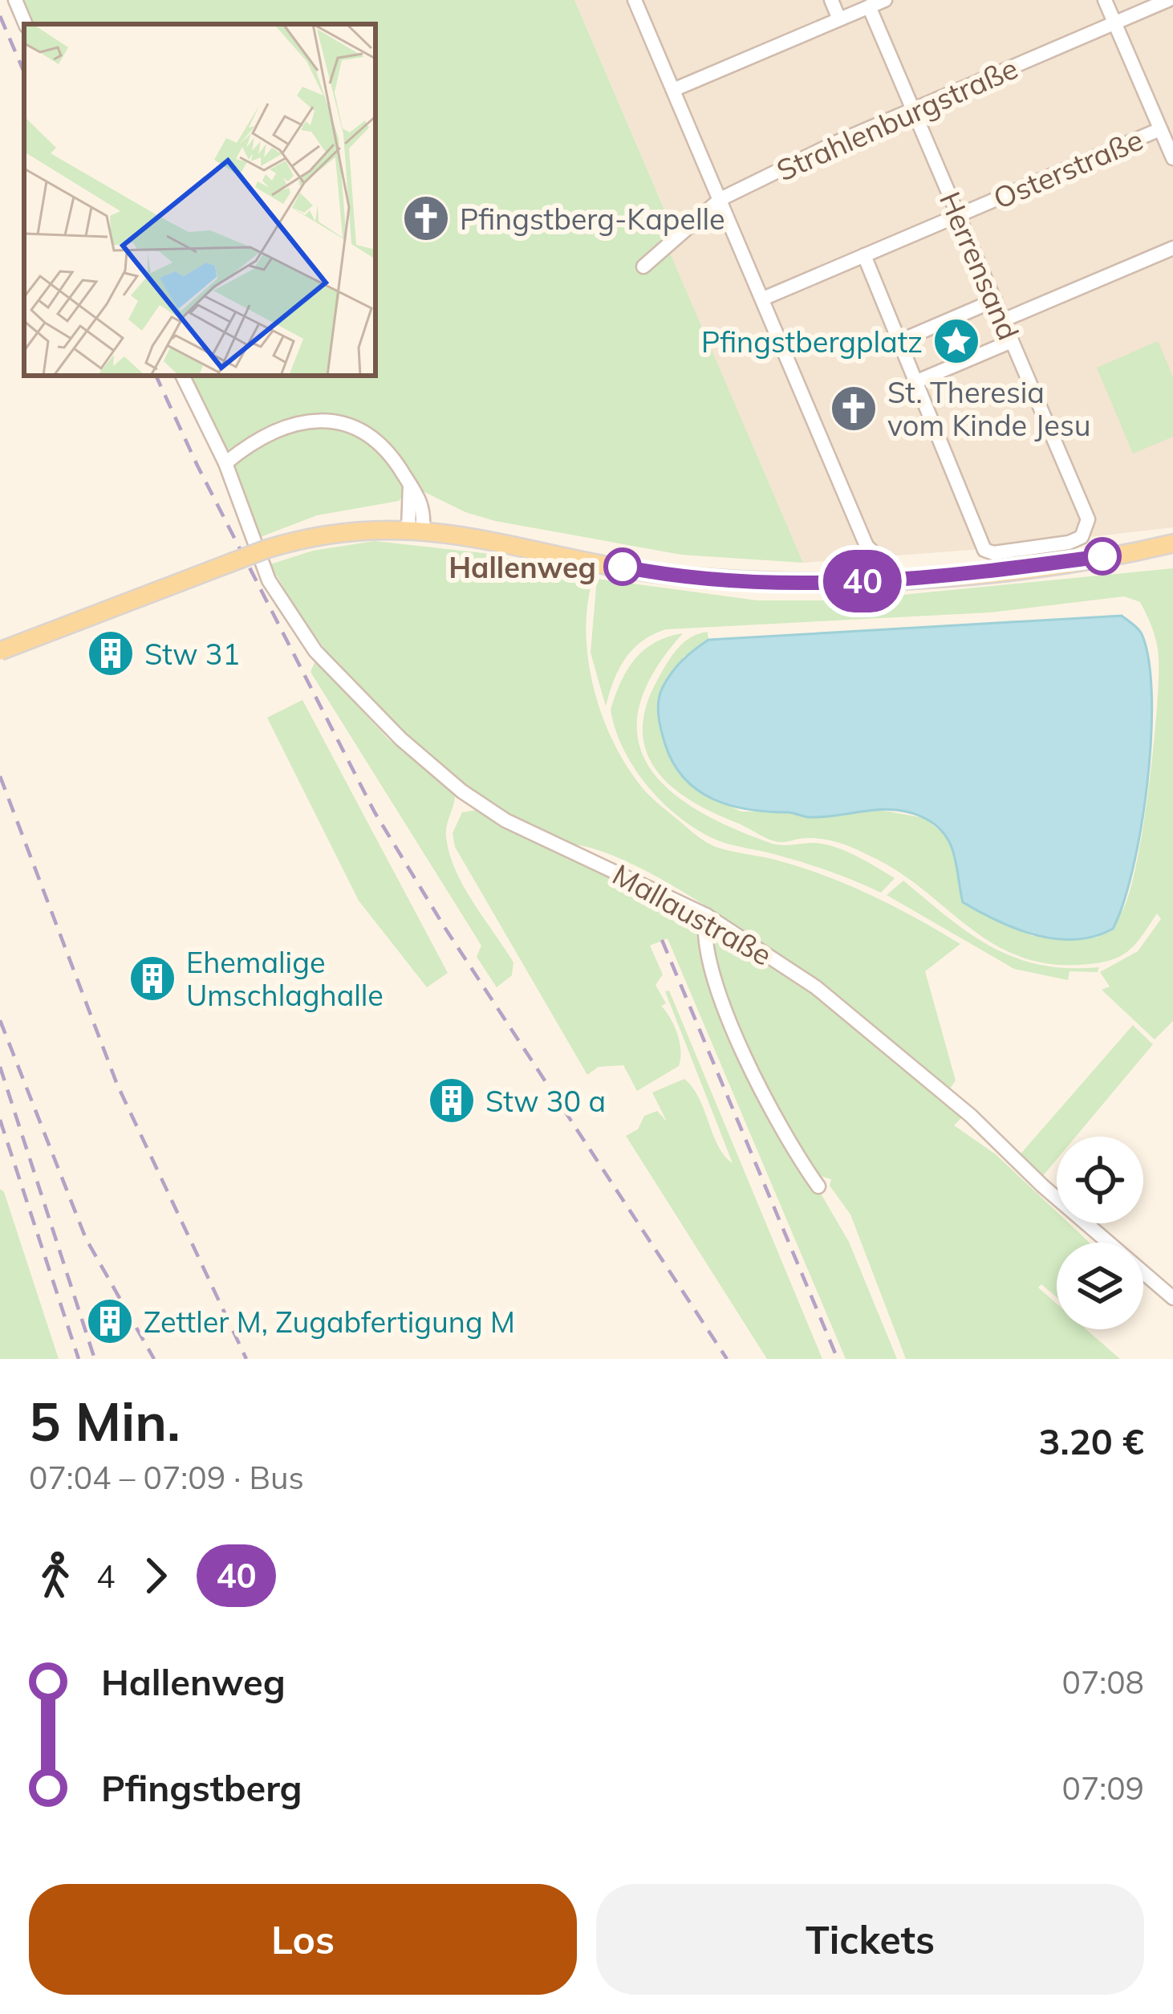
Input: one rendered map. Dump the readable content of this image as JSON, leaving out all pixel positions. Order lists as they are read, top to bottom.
{
  "streets": {
    "street": [
      "Strahlenburgstraße",
      "Osterstraße",
      "Herrensand",
      "Mallaustraße"
    ]
  },
  "crossings": [
    ["Strahlenburgstraße", "Herrensand"],
    ["Osterstraße", "Herrensand"]
  ],
  "places": {
    "church": ["Pfingstberg-Kapelle", "St. Theresia vom Kinde Jesu"],
    "place": ["Pfingstbergplatz"],
    "other": ["Hallenweg"],
    "building": [
      "Stw 31",
      "Ehemalige Umschlaghalle",
      "Stw 30 a",
      "Zettler M, Zugabfertigung M"
    ]
  },
  "lines": ["bus line 40"],
  "page": {
    "on_map": "40",
    "heading": ["5 Min.", "07:04 – 07:09 · Bus", "3.20 €"],
    "legs": ["4", "40"],
    "list": [
      {
        "name": "Hallenweg",
        "value": "07:08"
      },
      {
        "name": "Pfingstberg",
        "value": "07:09"
      }
    ],
    "buttons": ["Los", "Tickets"]
  }
}
